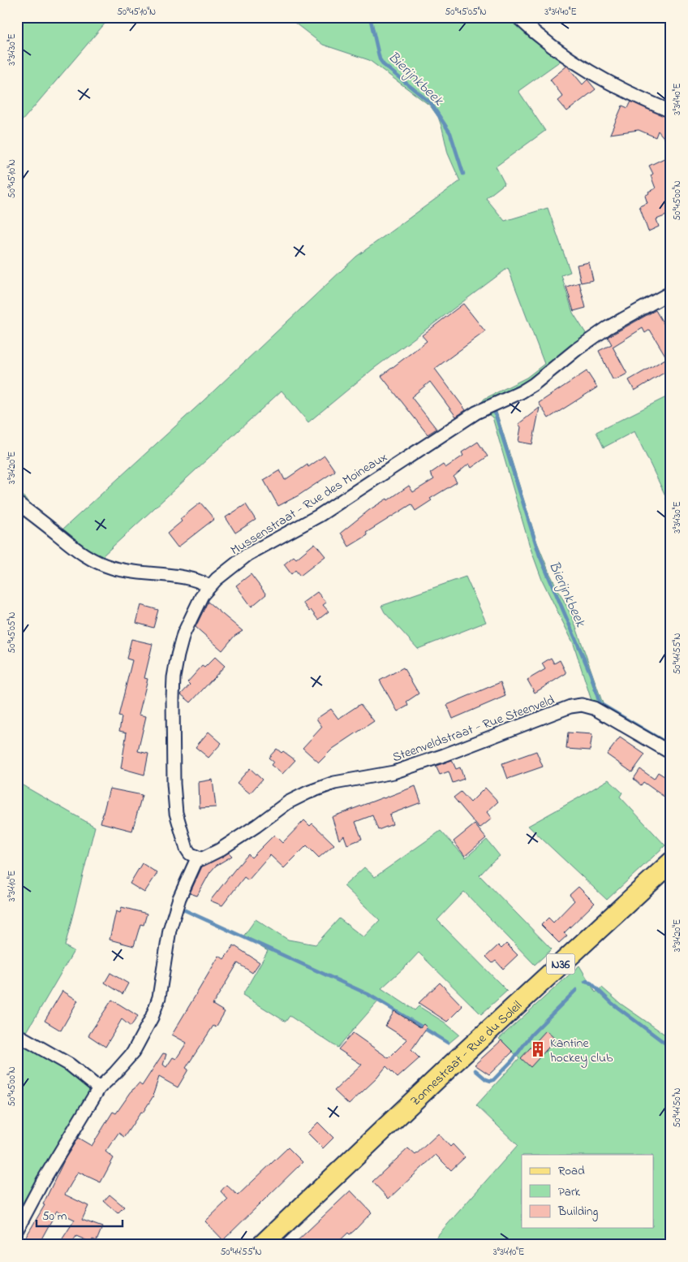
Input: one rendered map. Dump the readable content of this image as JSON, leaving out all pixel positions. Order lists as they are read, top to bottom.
{
  "streets": {
    "main road": ["N36", "Zonnestraat - Rue du Soleil"],
    "street": ["Mussenstraat - Rue des Moineaux", "Steenveldstraat - Rue Steenveld"]
  },
  "crossings": [
    ["Mussenstraat - Rue des Moineaux", "Steenveldstraat - Rue Steenveld"]
  ],
  "water": ["Bierijnkbeek"],
  "places": {
    "building": ["Kantine hockey club"]
  },
  "legend": ["Road", "Park", "Building"],
  "scale_bar": "50 m",
  "coordinates": [
    "50°45'10\"N",
    "50°45'05\"N",
    "3°34'40\"E",
    "3°34'30\"E",
    "50°45'00\"N",
    "3°34'20\"E",
    "50°44'55\"N",
    "3°34'10\"E",
    "50°44'50\"N"
  ]
}
